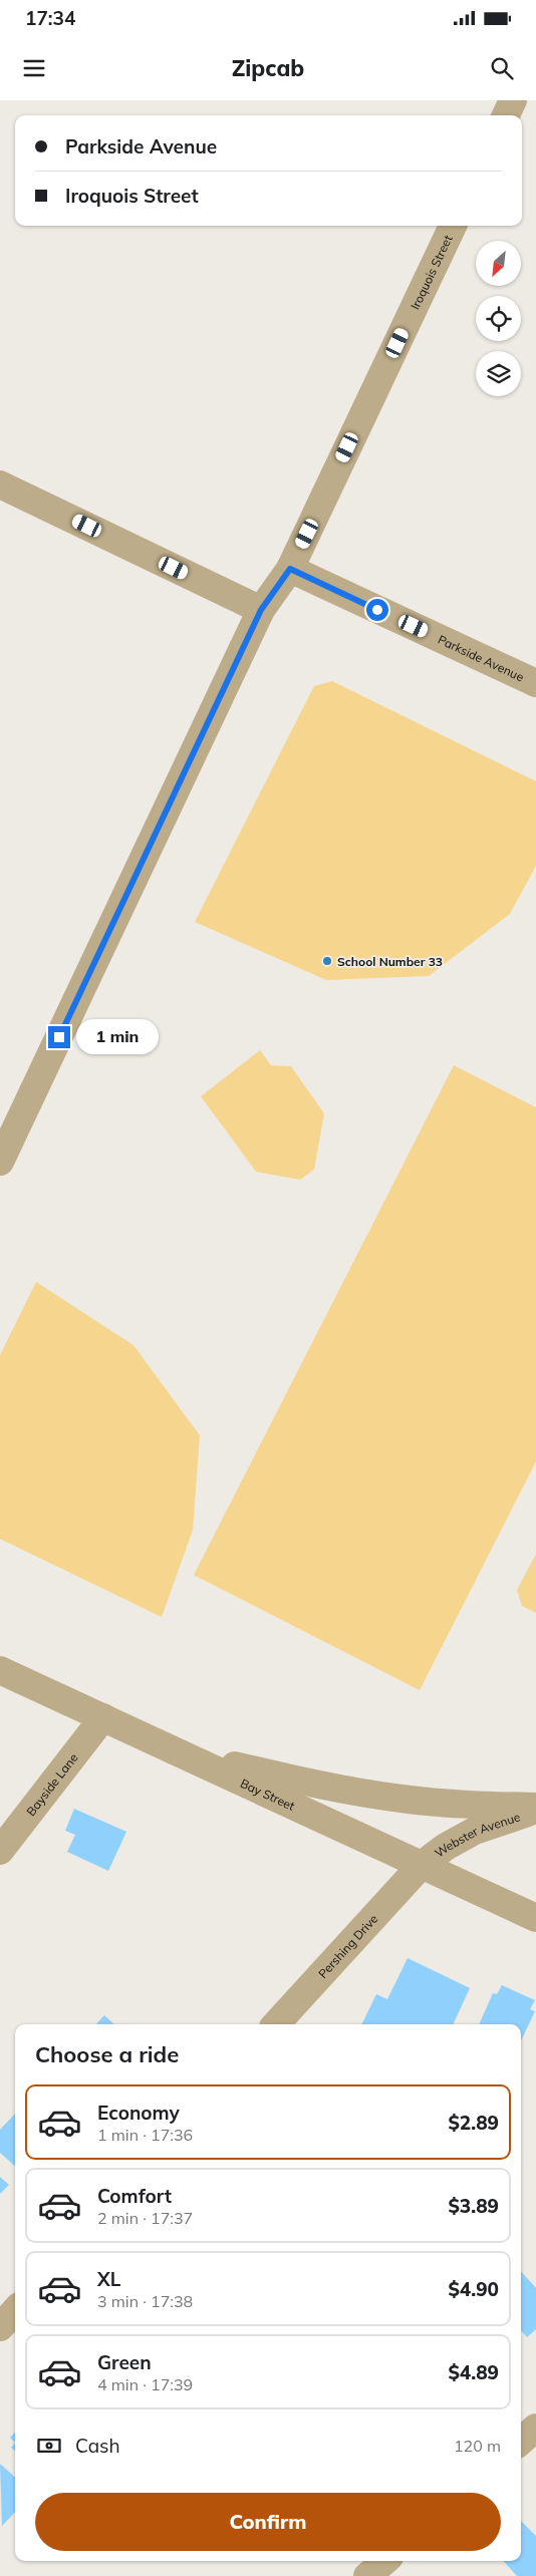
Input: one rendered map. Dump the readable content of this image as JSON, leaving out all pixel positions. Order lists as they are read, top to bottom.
{
  "streets": {
    "street": [
      "Iroquois Street",
      "Parkside Avenue",
      "Bayside Lane",
      "Bay Street",
      "Webster Avenue",
      "Pershing Drive"
    ]
  },
  "crossings": [
    ["Iroquois Street", "Parkside Avenue"],
    ["Bayside Lane", "Bay Street"],
    ["Bay Street", "Webster Avenue"],
    ["Bay Street", "Pershing Drive"],
    ["Webster Avenue", "Pershing Drive"]
  ],
  "places": ["School Number 33"],
  "north": "bottom left",
  "page": {
    "status": "17:34",
    "header": "Zipcab",
    "banner": ["Parkside Avenue", "Iroquois Street"],
    "bubble": "1 min",
    "heading": "Choose a ride",
    "list": [
      {
        "name": "Economy",
        "note": "1 min · 17:36",
        "value": "$2.89"
      },
      {
        "name": "Comfort",
        "note": "2 min · 17:37",
        "value": "$3.89"
      },
      {
        "name": "XL",
        "note": "3 min · 17:38",
        "value": "$4.90"
      },
      {
        "name": "Green",
        "note": "4 min · 17:39",
        "value": "$4.89"
      }
    ],
    "pay": ["Cash", "120 m"],
    "buttons": "Confirm"
  }
}
